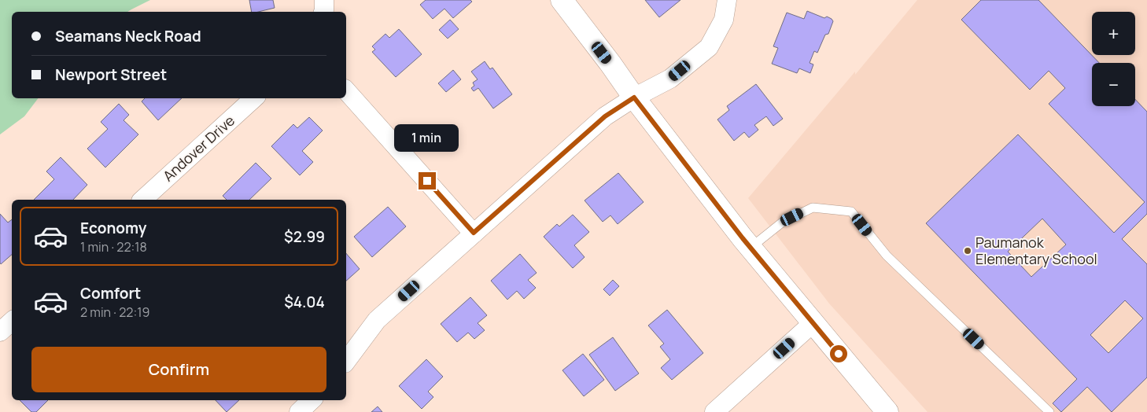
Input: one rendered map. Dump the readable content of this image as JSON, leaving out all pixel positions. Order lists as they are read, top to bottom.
{
  "streets": {
    "street": ["Andover Drive"]
  },
  "places": ["Paumanok Elementary School"],
  "page": {
    "map_buttons": ["+", "−"],
    "banner": ["Seamans Neck Road", "Newport Street"],
    "bubble": "1 min",
    "list": [
      {
        "name": "Economy",
        "note": "1 min · 22:18",
        "value": "$2.99"
      },
      {
        "name": "Comfort",
        "note": "2 min · 22:19",
        "value": "$4.04"
      }
    ],
    "buttons": "Confirm"
  }
}
